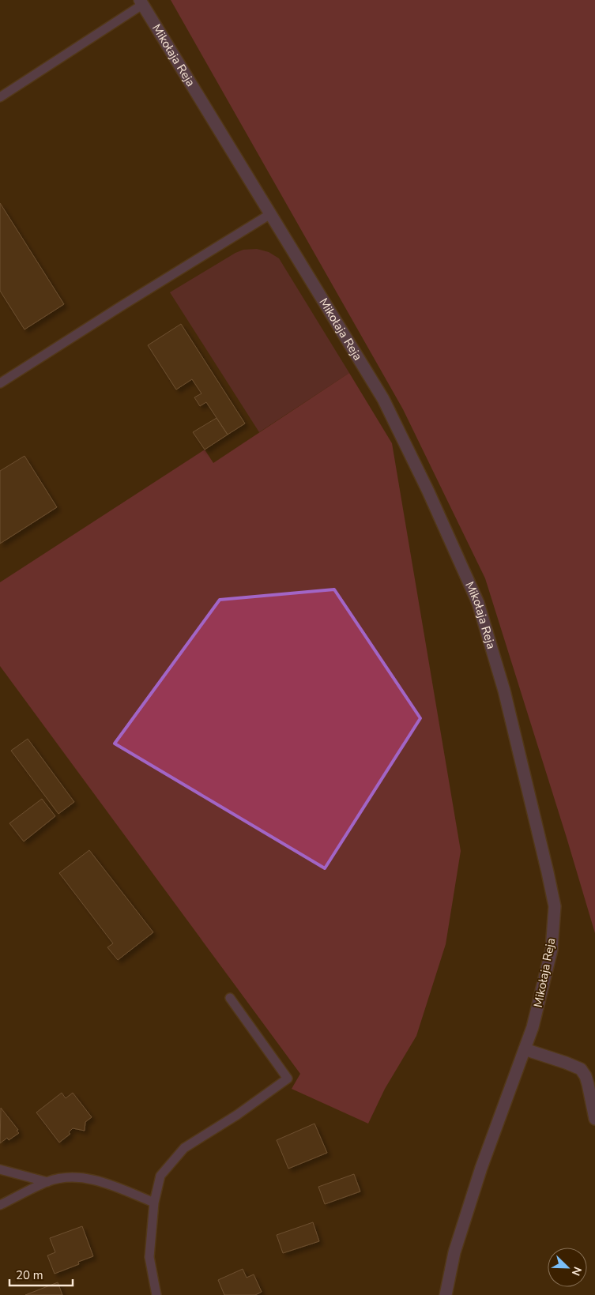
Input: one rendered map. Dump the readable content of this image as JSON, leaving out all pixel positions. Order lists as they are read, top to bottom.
{
  "streets": {
    "street": ["Mikołaja Reja"]
  },
  "scale_bar": "20 m",
  "north": "bottom right"
}
